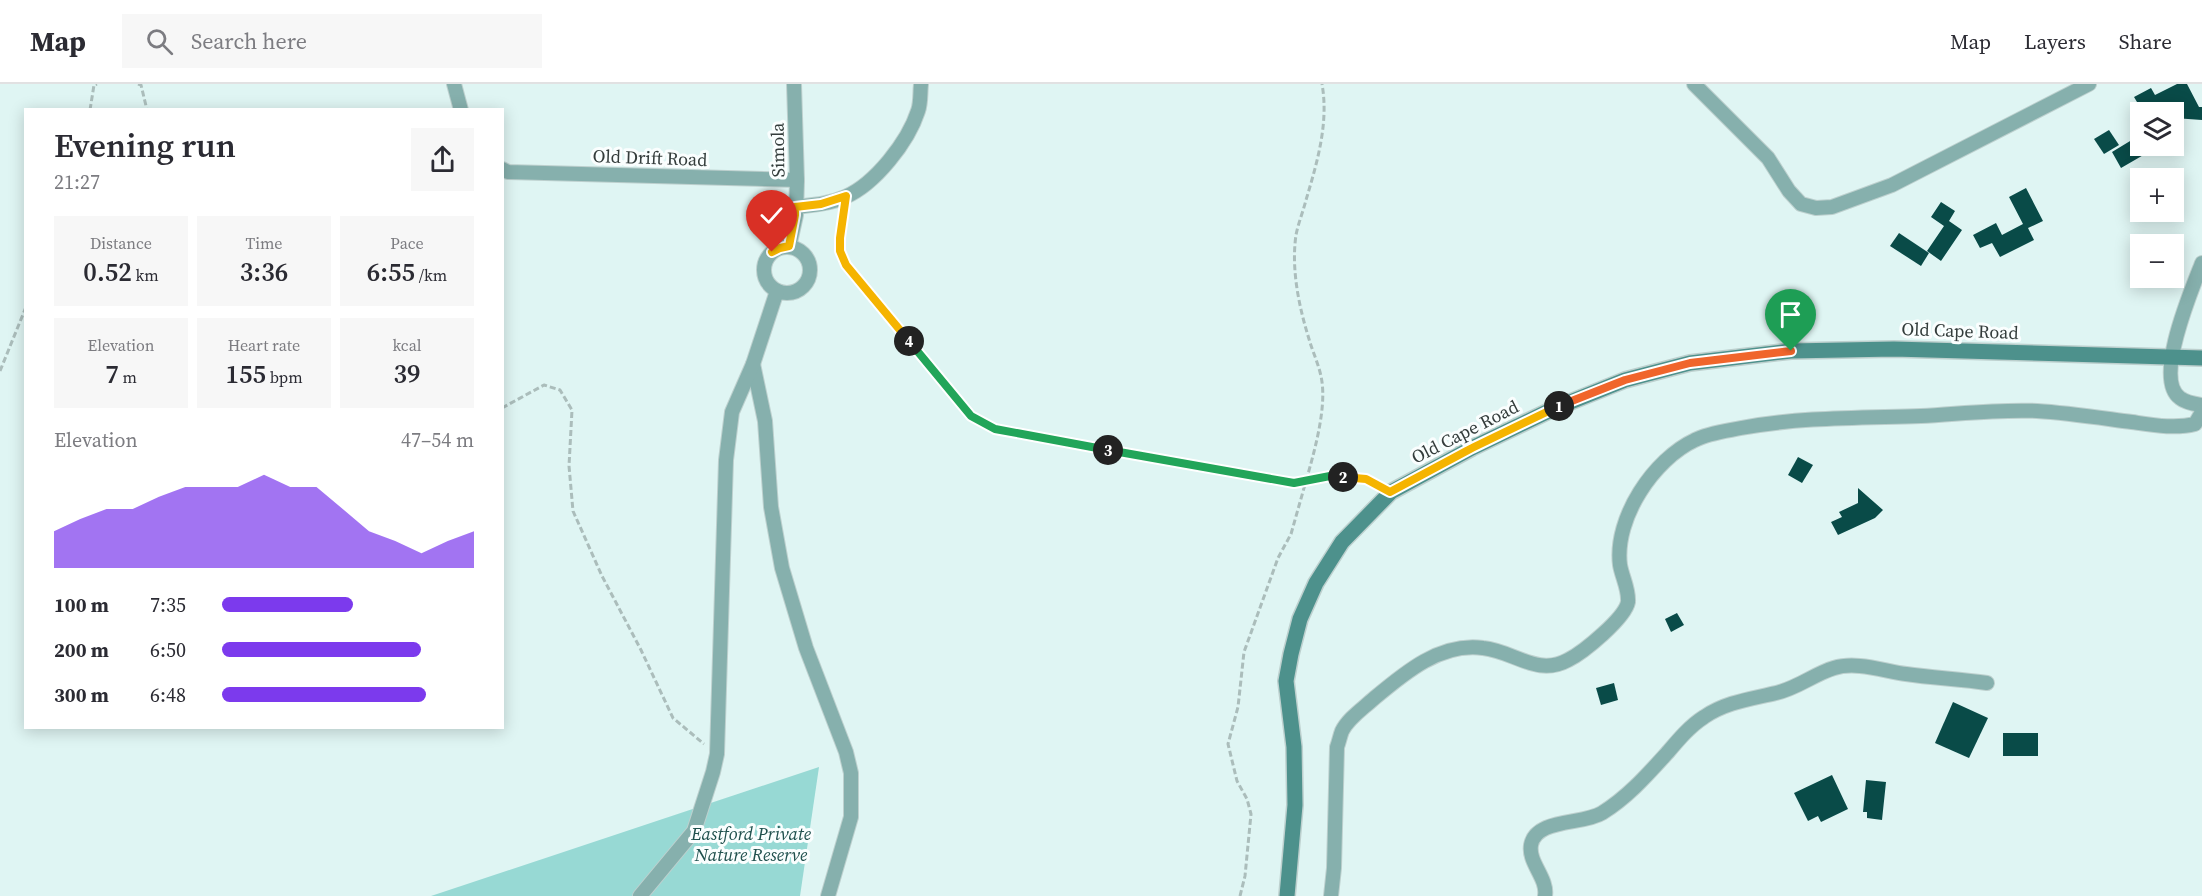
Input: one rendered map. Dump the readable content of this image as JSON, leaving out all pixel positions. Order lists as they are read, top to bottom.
{
  "streets": {
    "street": ["Simola", "Old Drift Road", "Old Cape Road"]
  },
  "crossings": [
    ["Simola", "Old Drift Road"]
  ],
  "parks": ["Eastford Private Nature Reserve"],
  "page": {
    "header": "Map",
    "search": "Search here",
    "nav": ["Map", "Layers", "Share"],
    "map_buttons": ["+", "−"],
    "heading": ["Evening run", "21:27"],
    "stats": [
      ["Distance", "0.52 km"],
      ["Time", "3:36"],
      ["Pace", "6:55 /km"],
      ["Elevation", "7 m"],
      ["Heart rate", "155 bpm"],
      ["kcal", "39"]
    ],
    "pins": [
      "4",
      "1",
      "3",
      "2"
    ],
    "chart": ["Elevation", "47–54 m"],
    "list": [
      {
        "name": "100 m",
        "note": "7:35"
      },
      {
        "name": "200 m",
        "note": "6:50"
      },
      {
        "name": "300 m",
        "note": "6:48"
      }
    ]
  }
}
